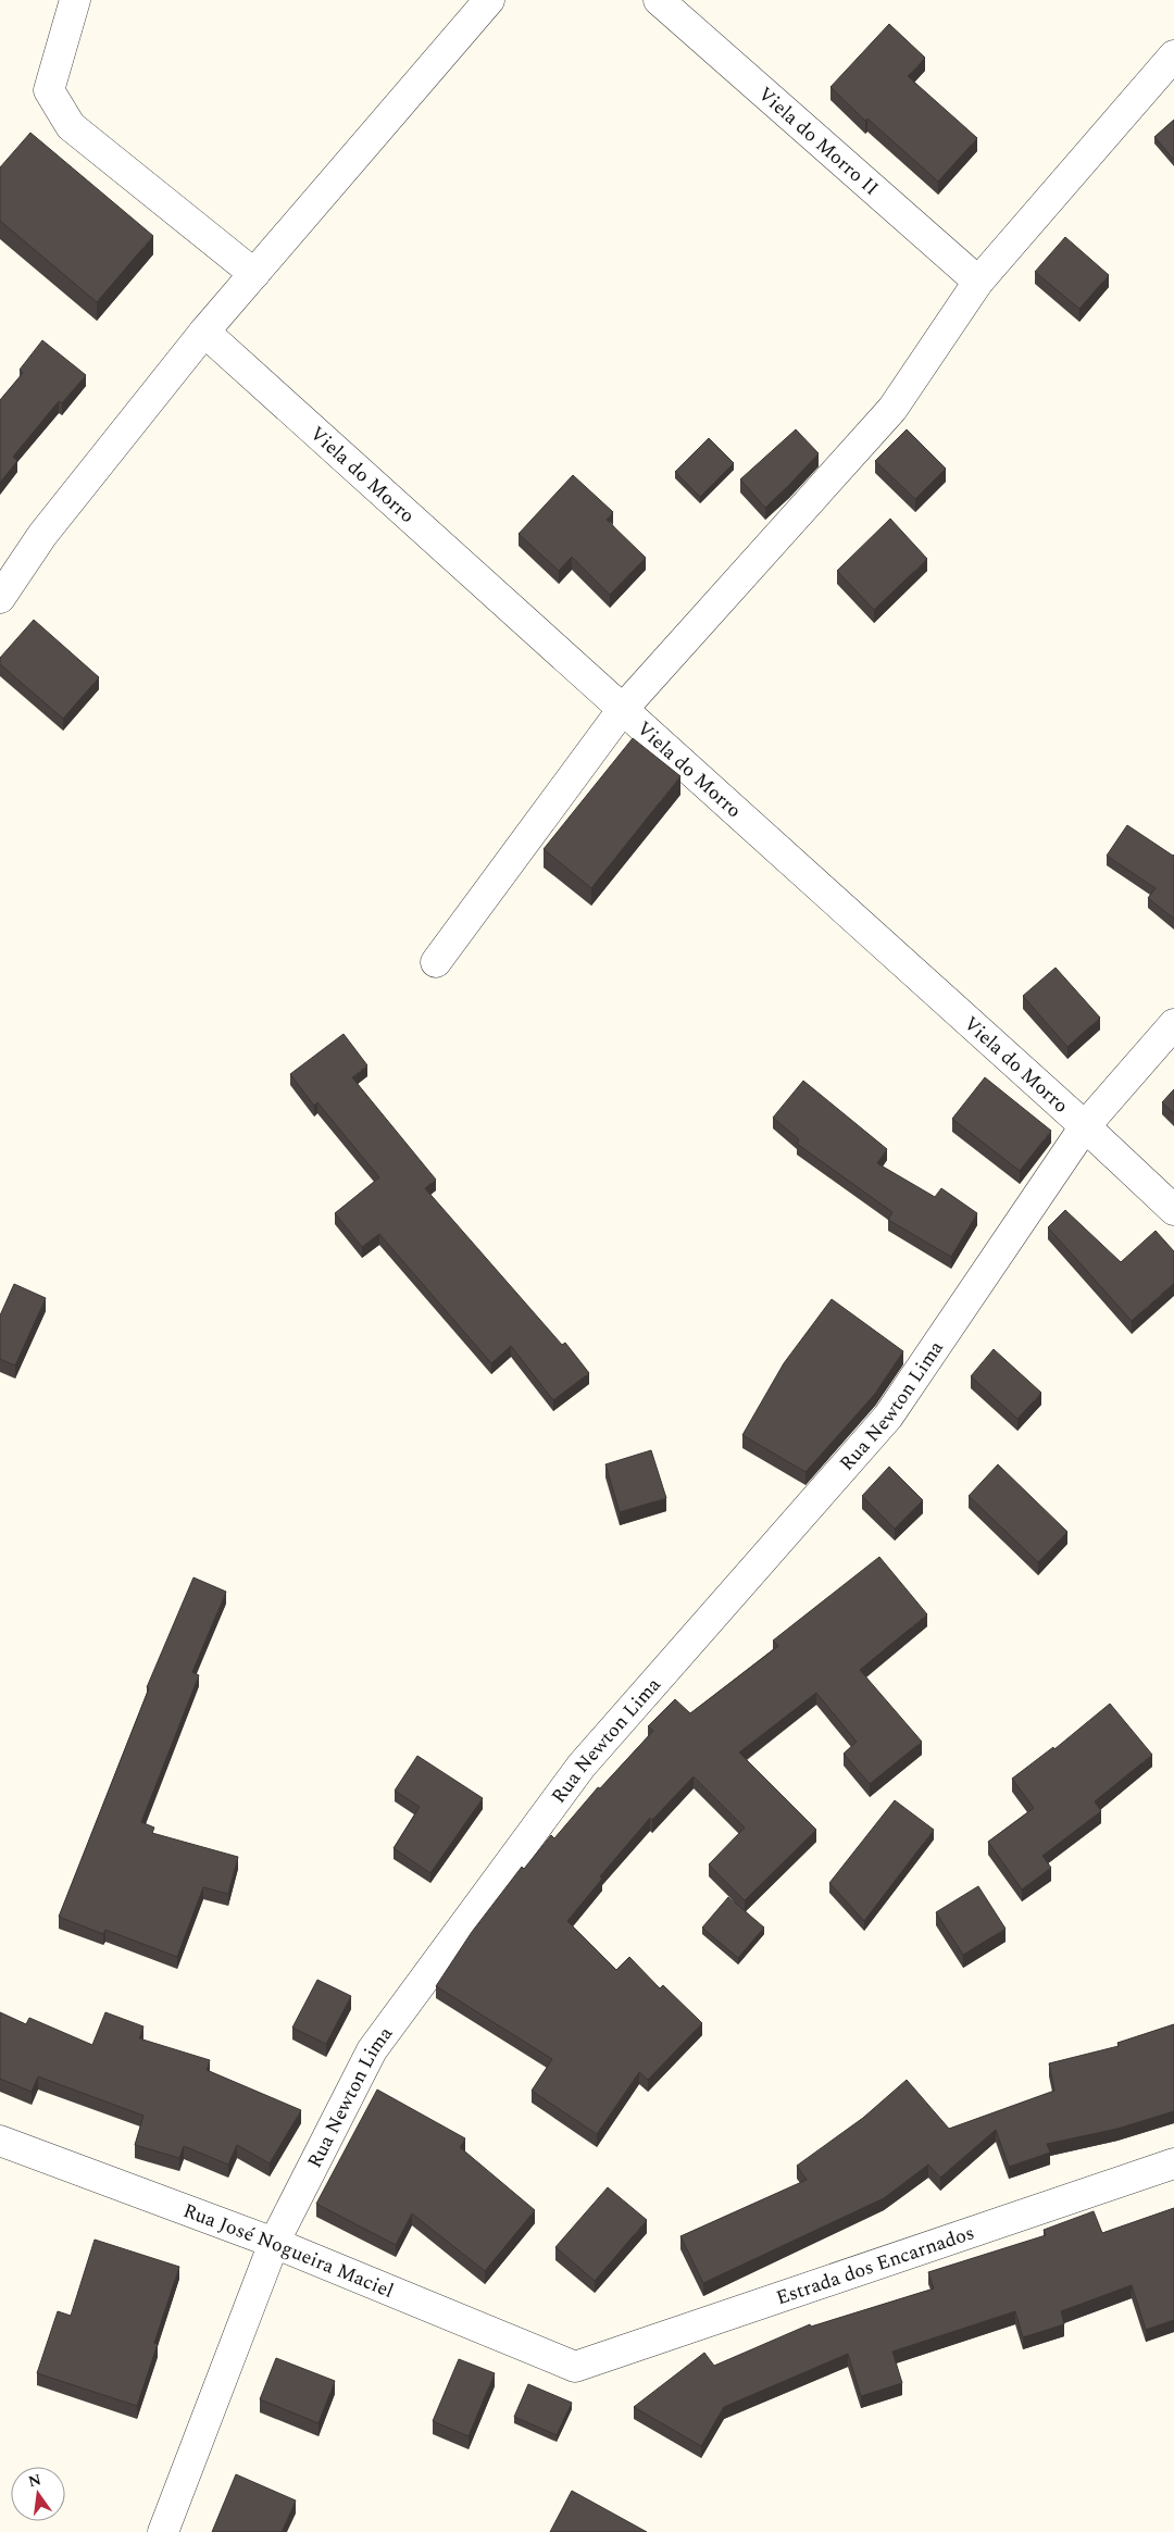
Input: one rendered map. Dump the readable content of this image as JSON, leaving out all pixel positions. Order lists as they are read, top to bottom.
{
  "streets": {
    "street": [
      "Viela do Morro II",
      "Viela do Morro",
      "Rua Newton Lima",
      "Rua José Nogueira Maciel",
      "Estrada dos Encarnados"
    ]
  },
  "crossings": [
    ["Viela do Morro", "Rua Newton Lima"],
    ["Rua Newton Lima", "Rua José Nogueira Maciel"],
    ["Rua José Nogueira Maciel", "Estrada dos Encarnados"]
  ],
  "north": "top"
}
